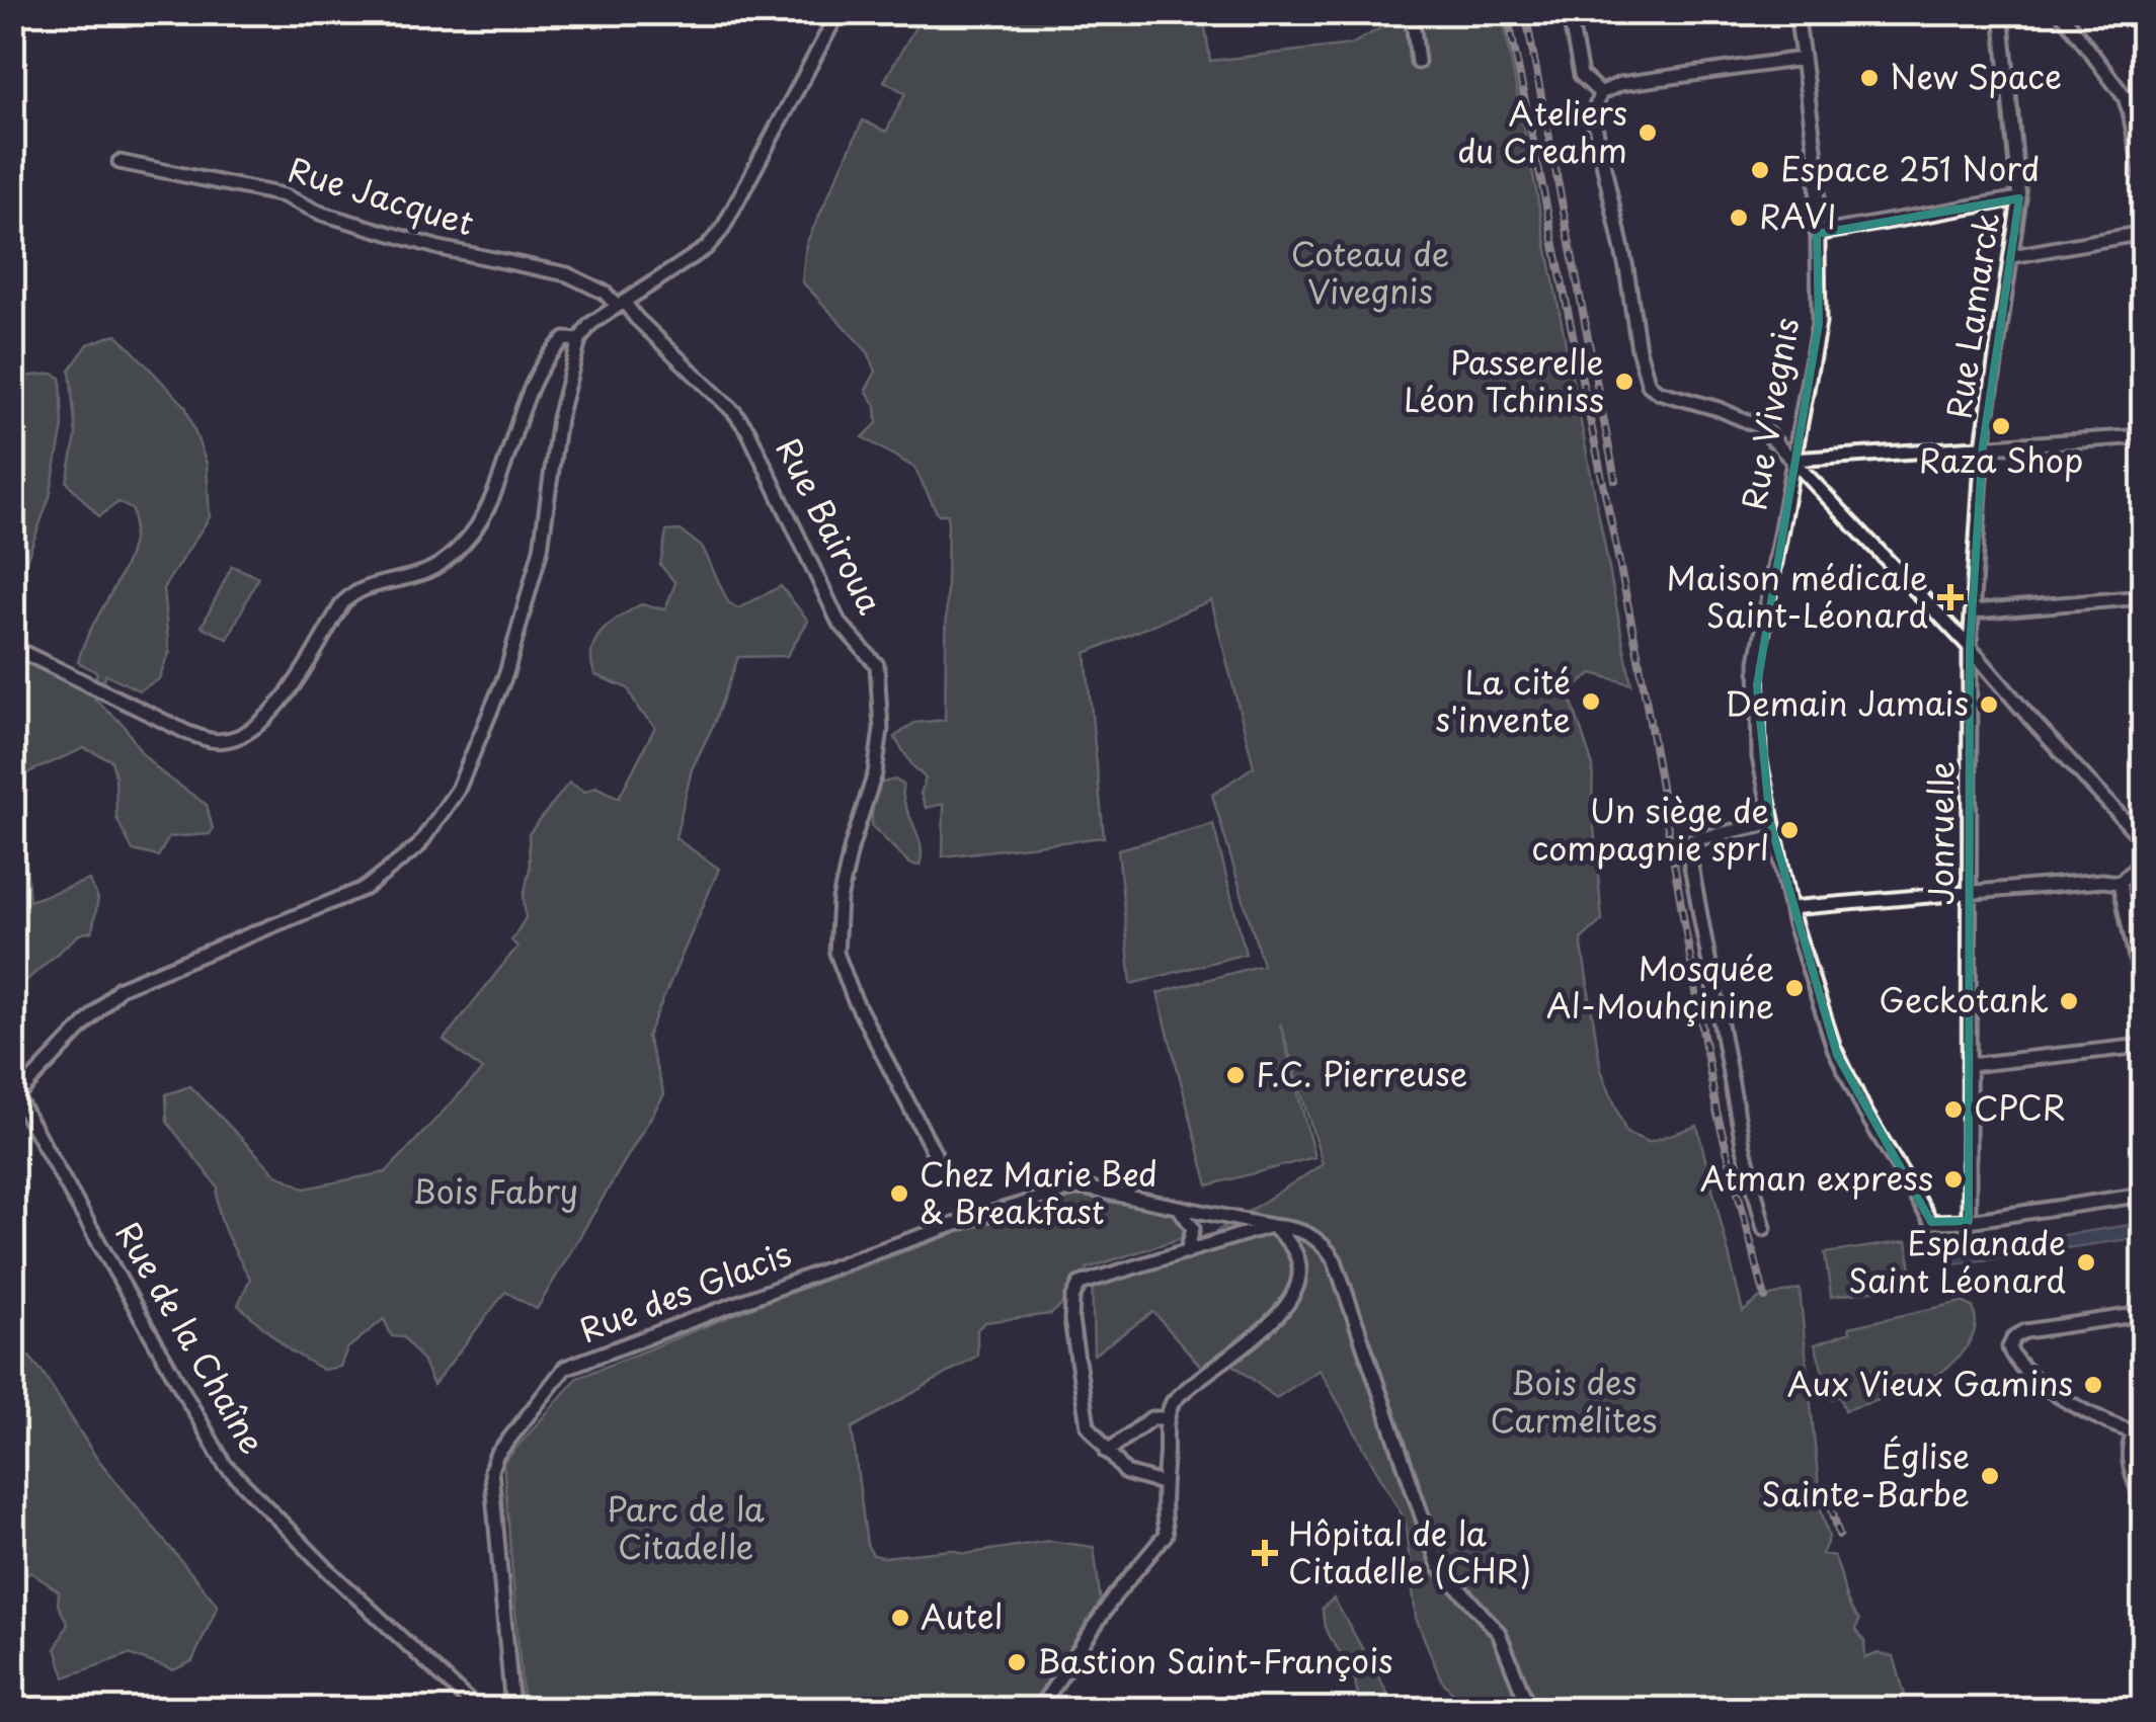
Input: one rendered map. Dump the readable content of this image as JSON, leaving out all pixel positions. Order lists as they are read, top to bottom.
{
  "streets": {
    "street": [
      "Rue Jacquet",
      "Rue Lamarck",
      "Rue Vivegnis",
      "Rue Bairoua",
      "Jonruelle",
      "Rue des Glacis",
      "Rue de la Chaîne"
    ]
  },
  "crossings": [
    ["Rue Jacquet", "Rue Bairoua"],
    ["Rue Lamarck", "Jonruelle"],
    ["Rue Vivegnis", "Jonruelle"]
  ],
  "parks": [
    "Coteau de Vivegnis",
    "Bois Fabry",
    "Bois des Carmélites",
    "Parc de la Citadelle"
  ],
  "places": {
    "other": [
      "New Space",
      "Ateliers du Creahm",
      "Espace 251 Nord",
      "RAVI",
      "Passerelle Léon Tchiniss",
      "Raza Shop",
      "La cité s'invente",
      "Demain Jamais",
      "Un siège de compagnie sprl",
      "Mosquée Al-Mouhçinine",
      "Geckotank",
      "F.C. Pierreuse",
      "CPCR",
      "Atman express",
      "Chez Marie Bed & Breakfast",
      "Esplanade Saint Léonard",
      "Aux Vieux Gamins",
      "Église Sainte-Barbe",
      "Autel",
      "Bastion Saint-François"
    ],
    "health": ["Maison médicale Saint-Léonard", "Hôpital de la Citadelle (CHR)"]
  }
}
